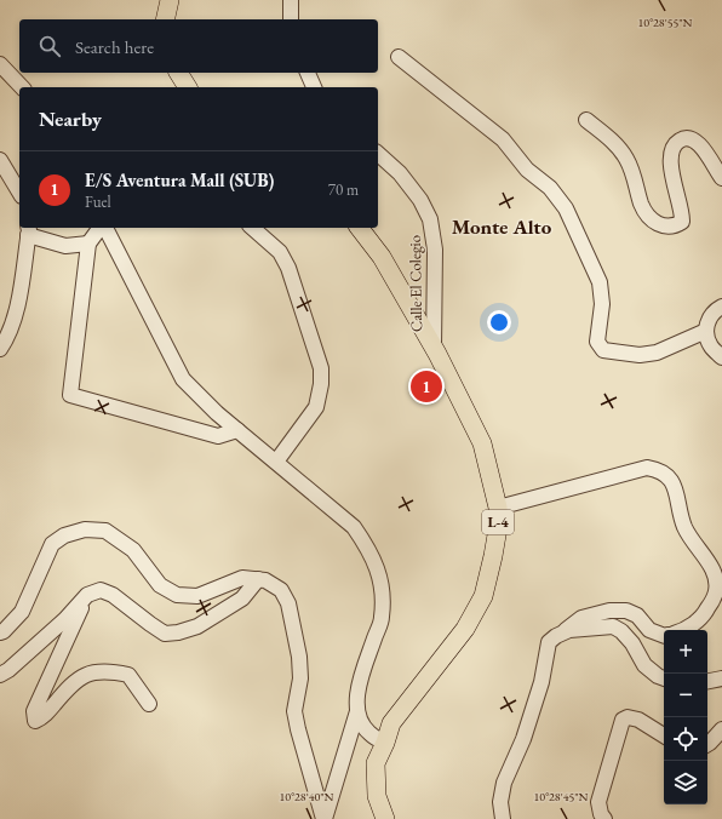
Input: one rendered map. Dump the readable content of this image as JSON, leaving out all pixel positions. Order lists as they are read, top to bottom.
{
  "streets": {
    "main road": ["L-4"],
    "street": ["Calle El Colegio"]
  },
  "crossings": [
    ["Calle El Colegio", "L-4"]
  ],
  "districts": ["Monte Alto"],
  "page": {
    "search": "Search here",
    "heading": "Nearby",
    "list": [
      {
        "mark": "1",
        "name": "E/S Aventura Mall (SUB)",
        "note": "Fuel",
        "value": "70 m"
      }
    ],
    "pins": "1",
    "map_buttons": ["+", "−"]
  },
  "coordinates": ["10°28'55\"N", "10°28'40\"N", "10°28'45\"N"]
}
